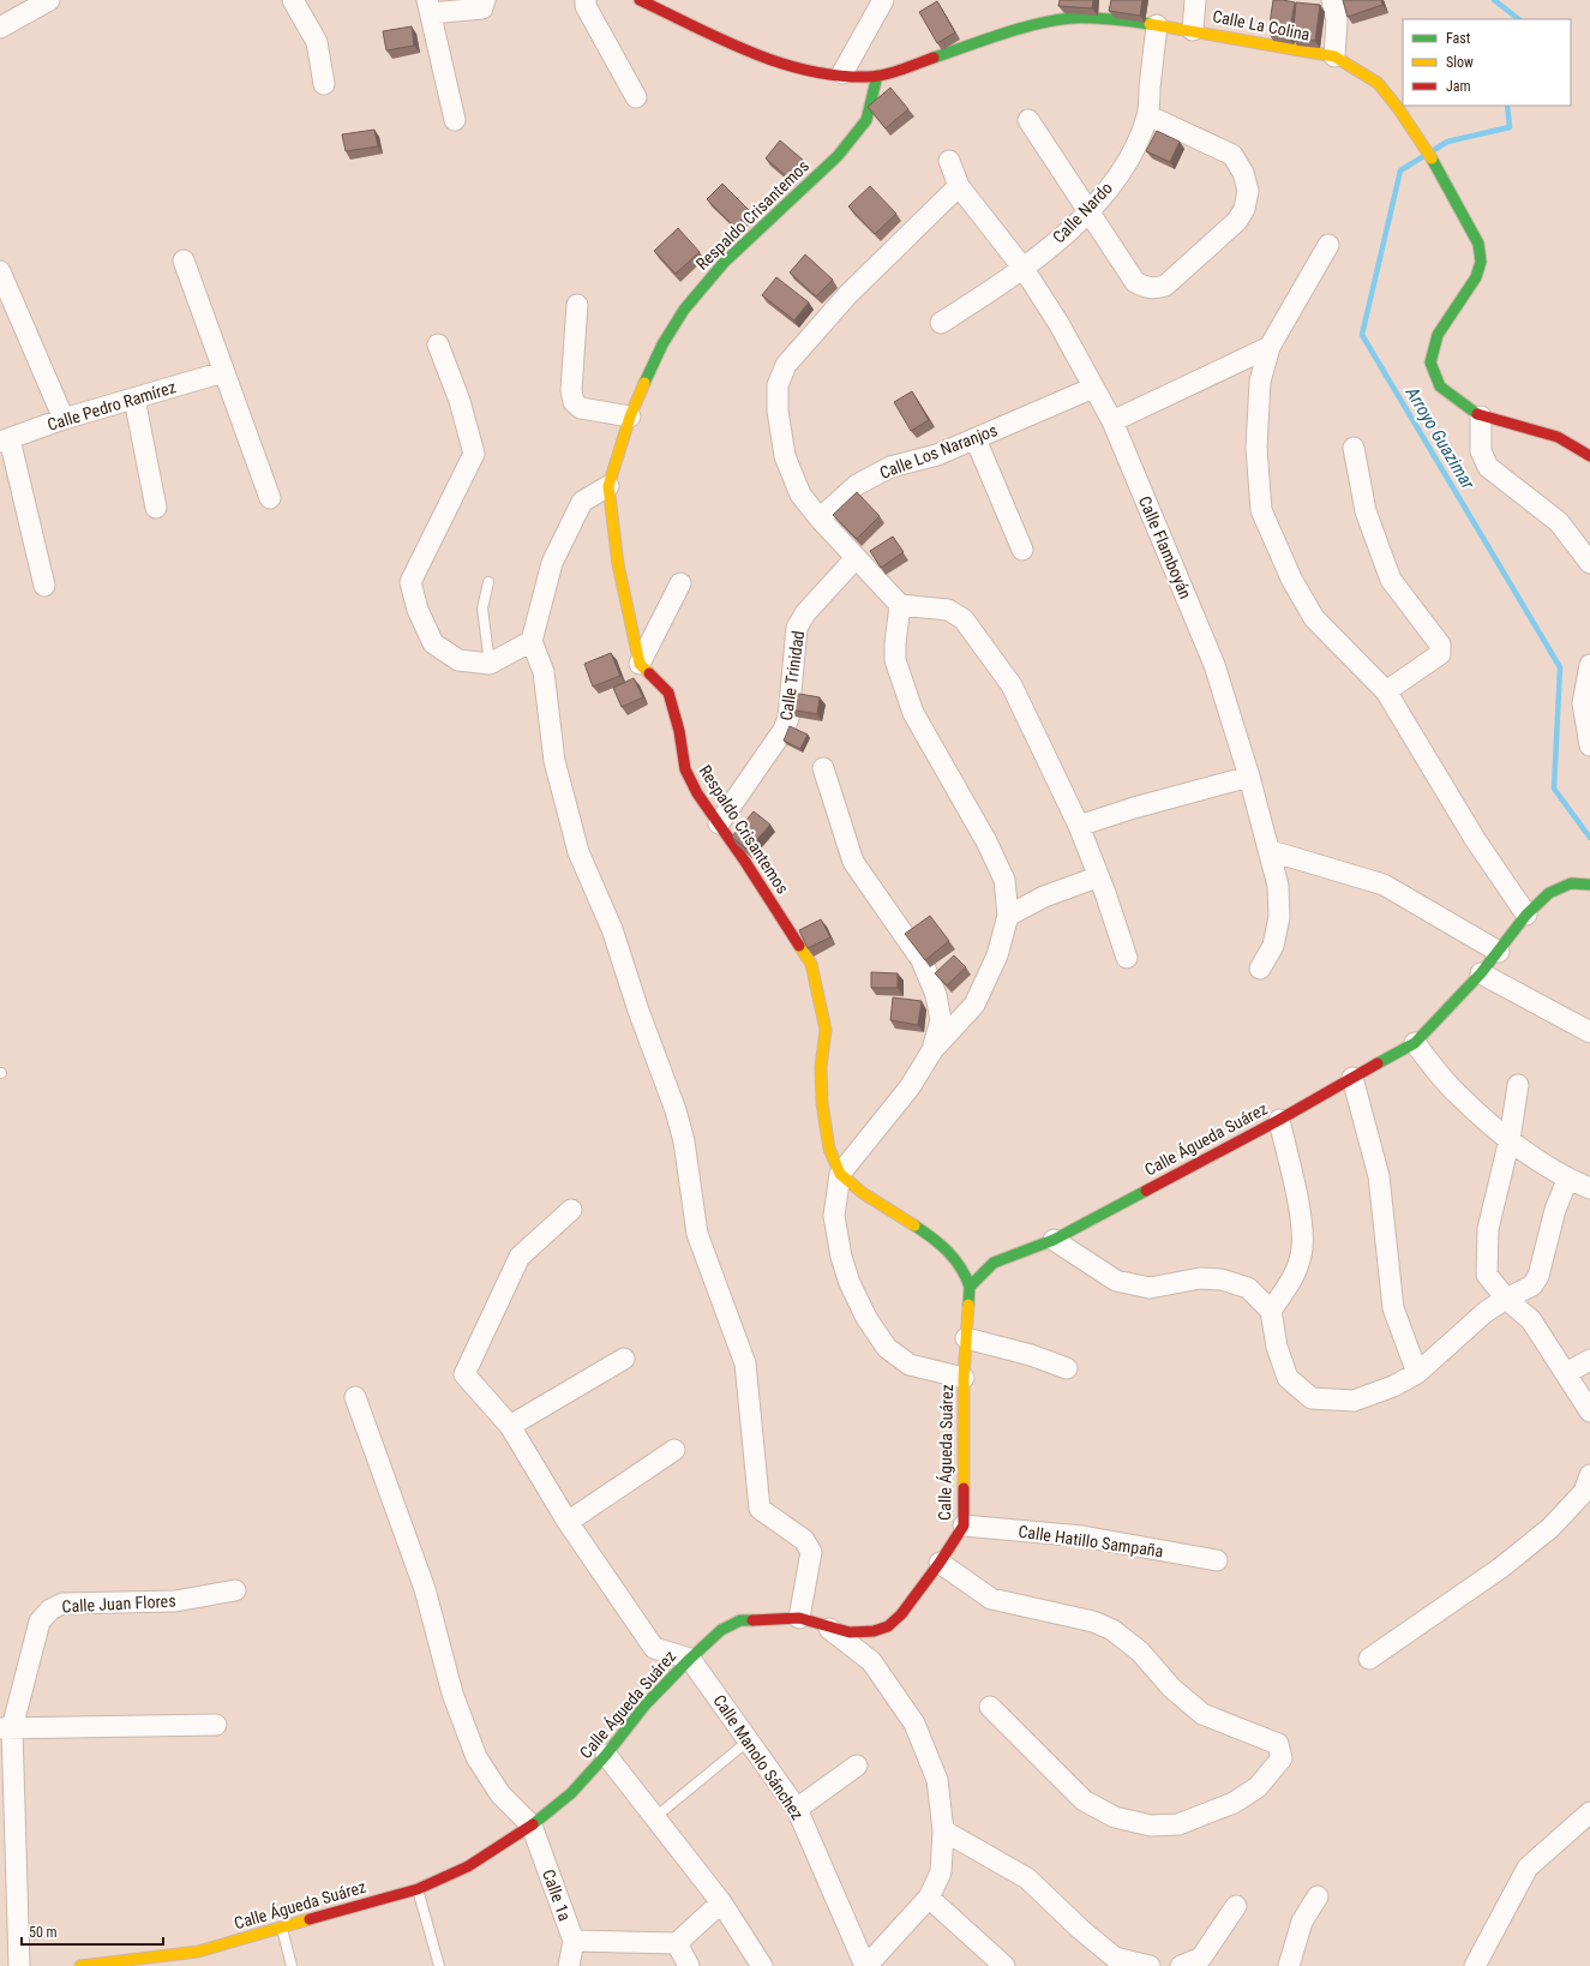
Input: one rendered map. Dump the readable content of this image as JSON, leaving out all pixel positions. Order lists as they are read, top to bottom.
{
  "streets": {
    "street": [
      "Calle La Colina",
      "Calle Nardo",
      "Respaldo Crisantemos",
      "Calle Pedro Ramírez",
      "Calle Los Naranjos",
      "Calle Flamboyán",
      "Calle Trinidad",
      "Calle Águeda Suárez",
      "Calle Hatillo Sampaña",
      "Calle Juan Flores",
      "Calle Manolo Sánchez",
      "Calle 1a"
    ]
  },
  "crossings": [
    ["Calle La Colina", "Calle Nardo"],
    ["Calle La Colina", "Respaldo Crisantemos"],
    ["Calle Nardo", "Calle Flamboyán"],
    ["Respaldo Crisantemos", "Calle Trinidad"],
    ["Respaldo Crisantemos", "Calle Águeda Suárez"],
    ["Calle Los Naranjos", "Calle Flamboyán"],
    ["Calle Águeda Suárez", "Calle Hatillo Sampaña"],
    ["Calle Águeda Suárez", "Calle Manolo Sánchez"],
    ["Calle Águeda Suárez", "Calle 1a"]
  ],
  "water": ["Arroyo Guazimar"],
  "legend": ["Fast", "Slow", "Jam"],
  "scale_bar": "50 m"
}
